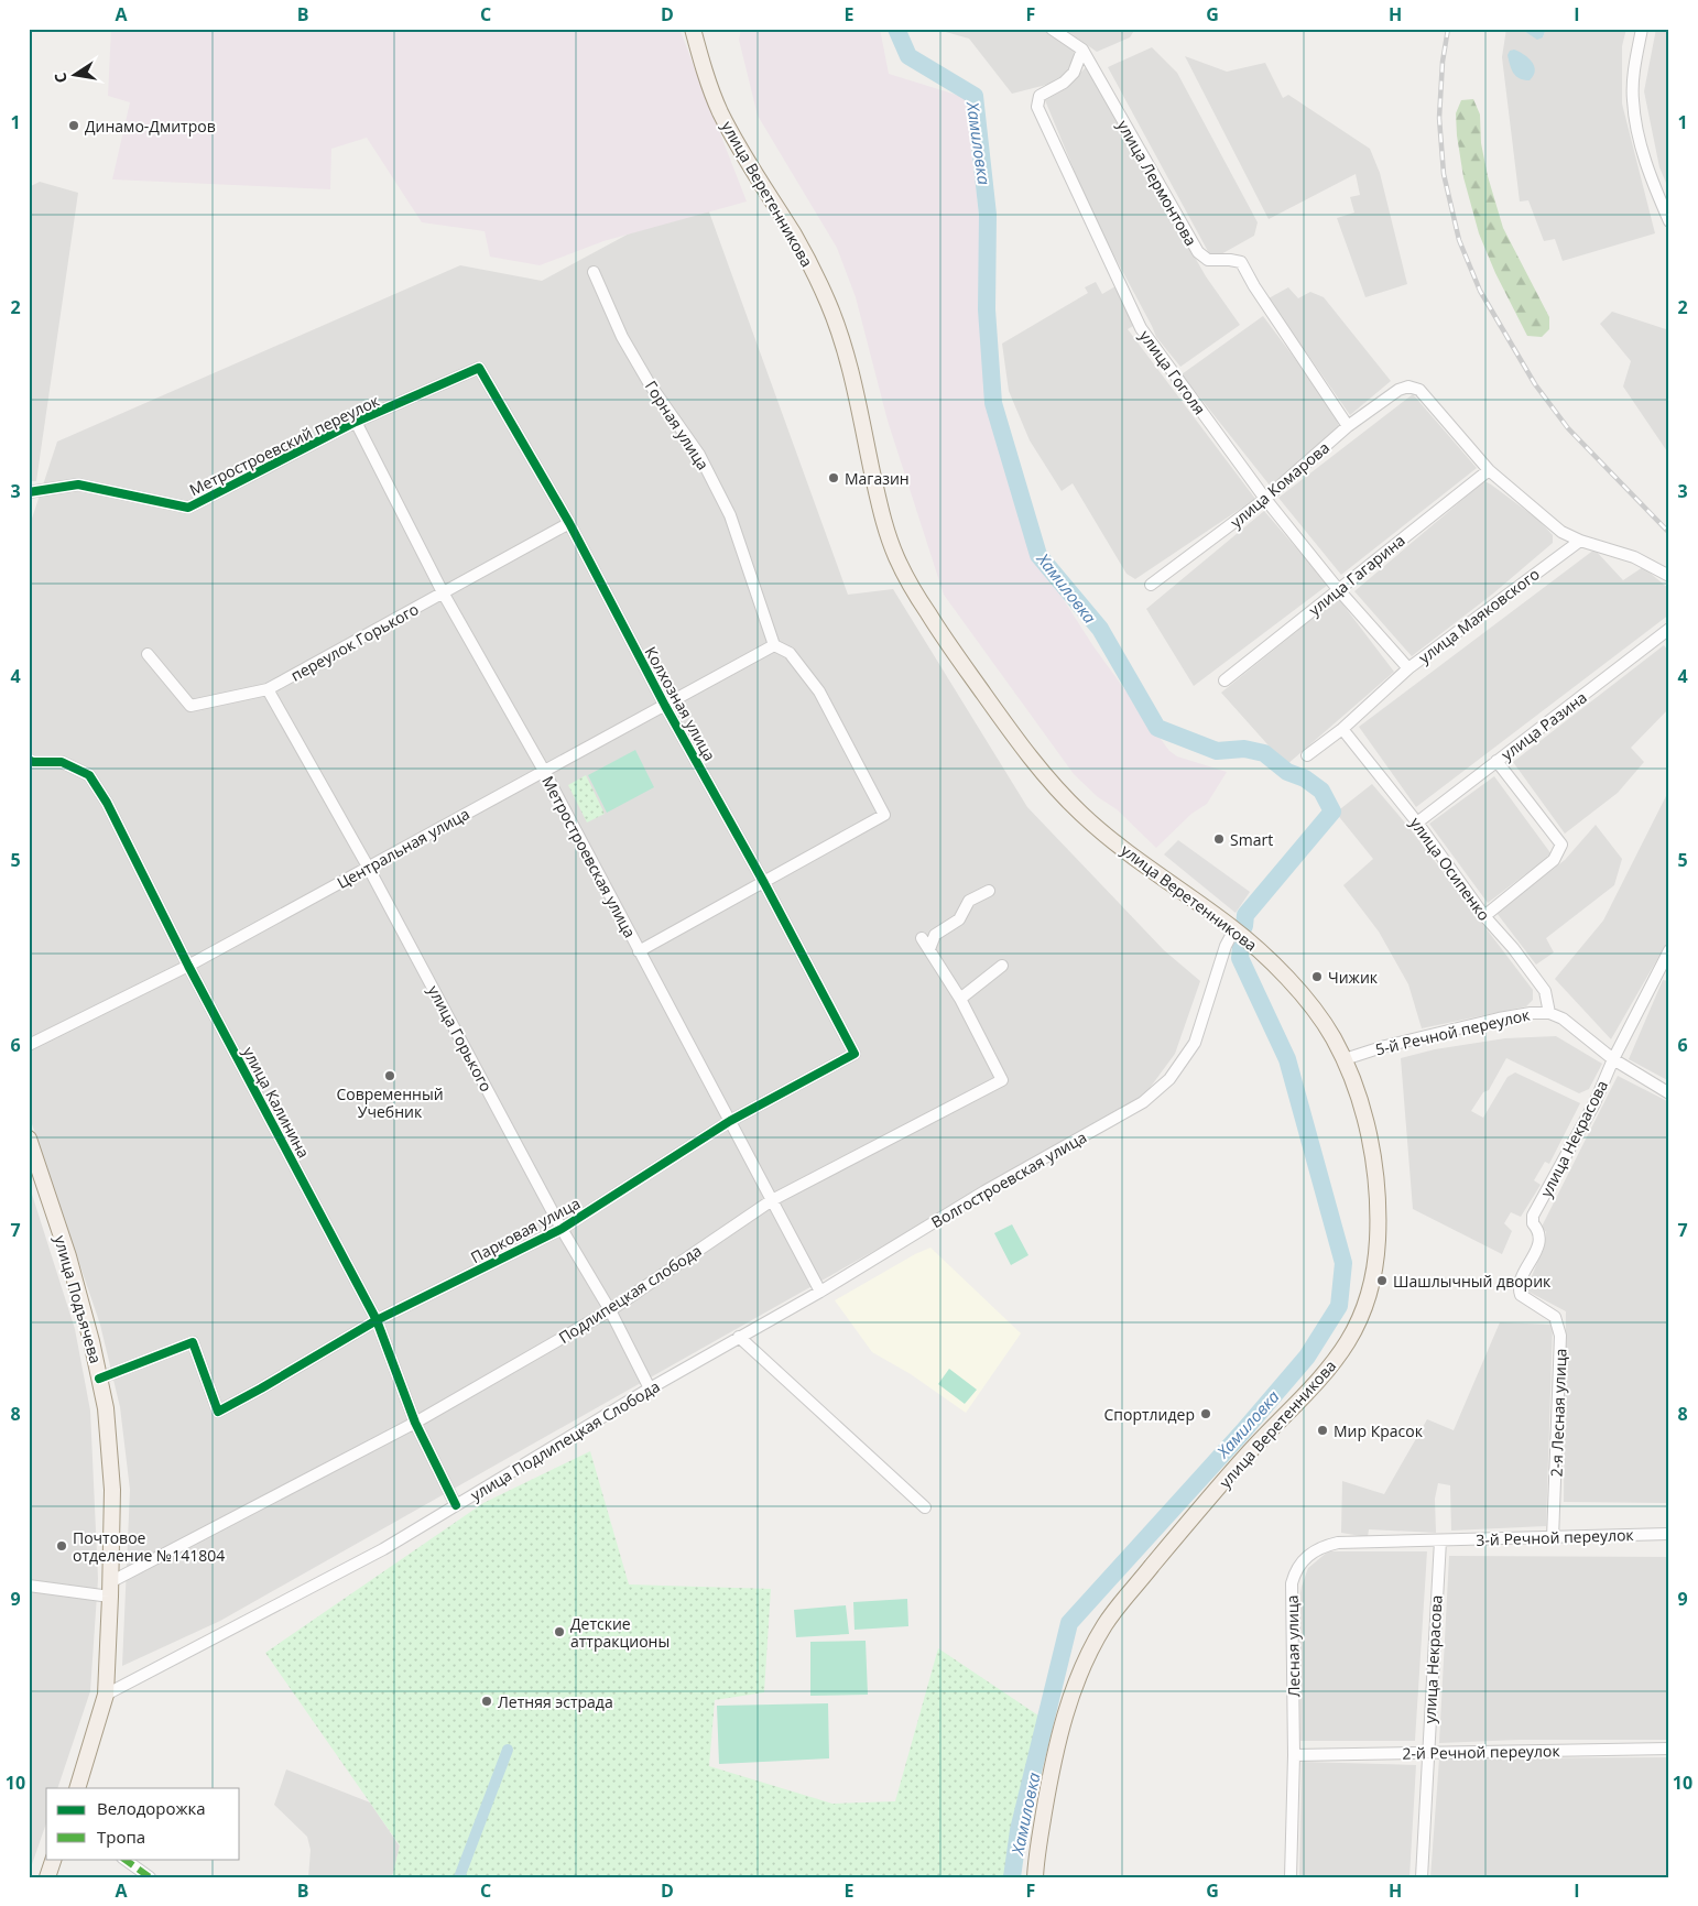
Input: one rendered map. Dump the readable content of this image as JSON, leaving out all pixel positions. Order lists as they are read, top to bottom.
{
  "streets": {
    "main road": ["улица Веретенникова", "улица Подъячева"],
    "street": [
      "улица Лермонтова",
      "улица Гоголя",
      "Горная улица",
      "Метростроевский переулок",
      "улица Комарова",
      "улица Гагарина",
      "улица Маяковского",
      "переулок Горького",
      "Колхозная улица",
      "улица Разина",
      "Центральная улица",
      "Метростроевская улица",
      "улица Осипенко",
      "5-й Речной переулок",
      "улица Горького",
      "улица Калинина",
      "улица Некрасова",
      "Волгостроевская улица",
      "Парковая улица",
      "Подлипецкая слобода",
      "2-я Лесная улица",
      "улица Подлипецкая Слобода",
      "3-й Речной переулок",
      "Лесная улица",
      "2-й Речной переулок"
    ]
  },
  "crossings": [
    ["улица Лермонтова", "улица Гоголя"],
    ["улица Лермонтова", "улица Комарова"],
    ["улица Веретенникова", "5-й Речной переулок"],
    ["улица Веретенникова", "Волгостроевская улица"],
    ["улица Гоголя", "улица Комарова"],
    ["улица Гоголя", "улица Гагарина"],
    ["улица Гоголя", "улица Маяковского"],
    ["Горная улица", "Центральная улица"],
    ["Метростроевский переулок", "Колхозная улица"],
    ["Метростроевский переулок", "Метростроевская улица"],
    ["улица Комарова", "улица Гагарина"],
    ["улица Маяковского", "улица Осипенко"],
    ["переулок Горького", "Колхозная улица"],
    ["переулок Горького", "Метростроевская улица"],
    ["переулок Горького", "улица Горького"],
    ["Колхозная улица", "Центральная улица"],
    ["Колхозная улица", "Парковая улица"],
    ["улица Разина", "улица Осипенко"],
    ["Центральная улица", "Метростроевская улица"],
    ["Центральная улица", "улица Горького"],
    ["Центральная улица", "улица Калинина"],
    ["Метростроевская улица", "Волгостроевская улица"],
    ["Метростроевская улица", "Парковая улица"],
    ["Метростроевская улица", "Подлипецкая слобода"],
    ["Метростроевская улица", "улица Подлипецкая Слобода"],
    ["улица Осипенко", "5-й Речной переулок"],
    ["5-й Речной переулок", "улица Некрасова"],
    ["улица Горького", "Парковая улица"],
    ["улица Горького", "Подлипецкая слобода"],
    ["улица Горького", "улица Подлипецкая Слобода"],
    ["улица Калинина", "Парковая улица"],
    ["улица Калинина", "Подлипецкая слобода"],
    ["улица Калинина", "улица Подлипецкая Слобода"],
    ["улица Некрасова", "2-я Лесная улица"],
    ["улица Некрасова", "3-й Речной переулок"],
    ["улица Некрасова", "Лесная улица"],
    ["улица Некрасова", "2-й Речной переулок"],
    ["Волгостроевская улица", "улица Подлипецкая Слобода"],
    ["Парковая улица", "улица Подъячева"],
    ["Подлипецкая слобода", "улица Подъячева"],
    ["улица Подъячева", "улица Подлипецкая Слобода"],
    ["2-я Лесная улица", "3-й Речной переулок"],
    ["3-й Речной переулок", "Лесная улица"],
    ["Лесная улица", "2-й Речной переулок"]
  ],
  "water": ["Хамиловка"],
  "places": [
    "Динамо-Дмитров",
    "Магазин",
    "Smart",
    "Чижик",
    "Современный Учебник",
    "Шашлычный дворик",
    "Спортлидер",
    "Мир Красок",
    "Почтовое отделение №141804",
    "Детские аттракционы",
    "Летняя эстрада"
  ],
  "legend": ["Велодорожка", "Тропа"],
  "north": "left",
  "grid": {
    "columns": [
      "A",
      "B",
      "C",
      "D",
      "E",
      "F",
      "G",
      "H",
      "I"
    ],
    "rows": [
      "1",
      "2",
      "3",
      "4",
      "5",
      "6",
      "7",
      "8",
      "9",
      "10"
    ]
  }
}
